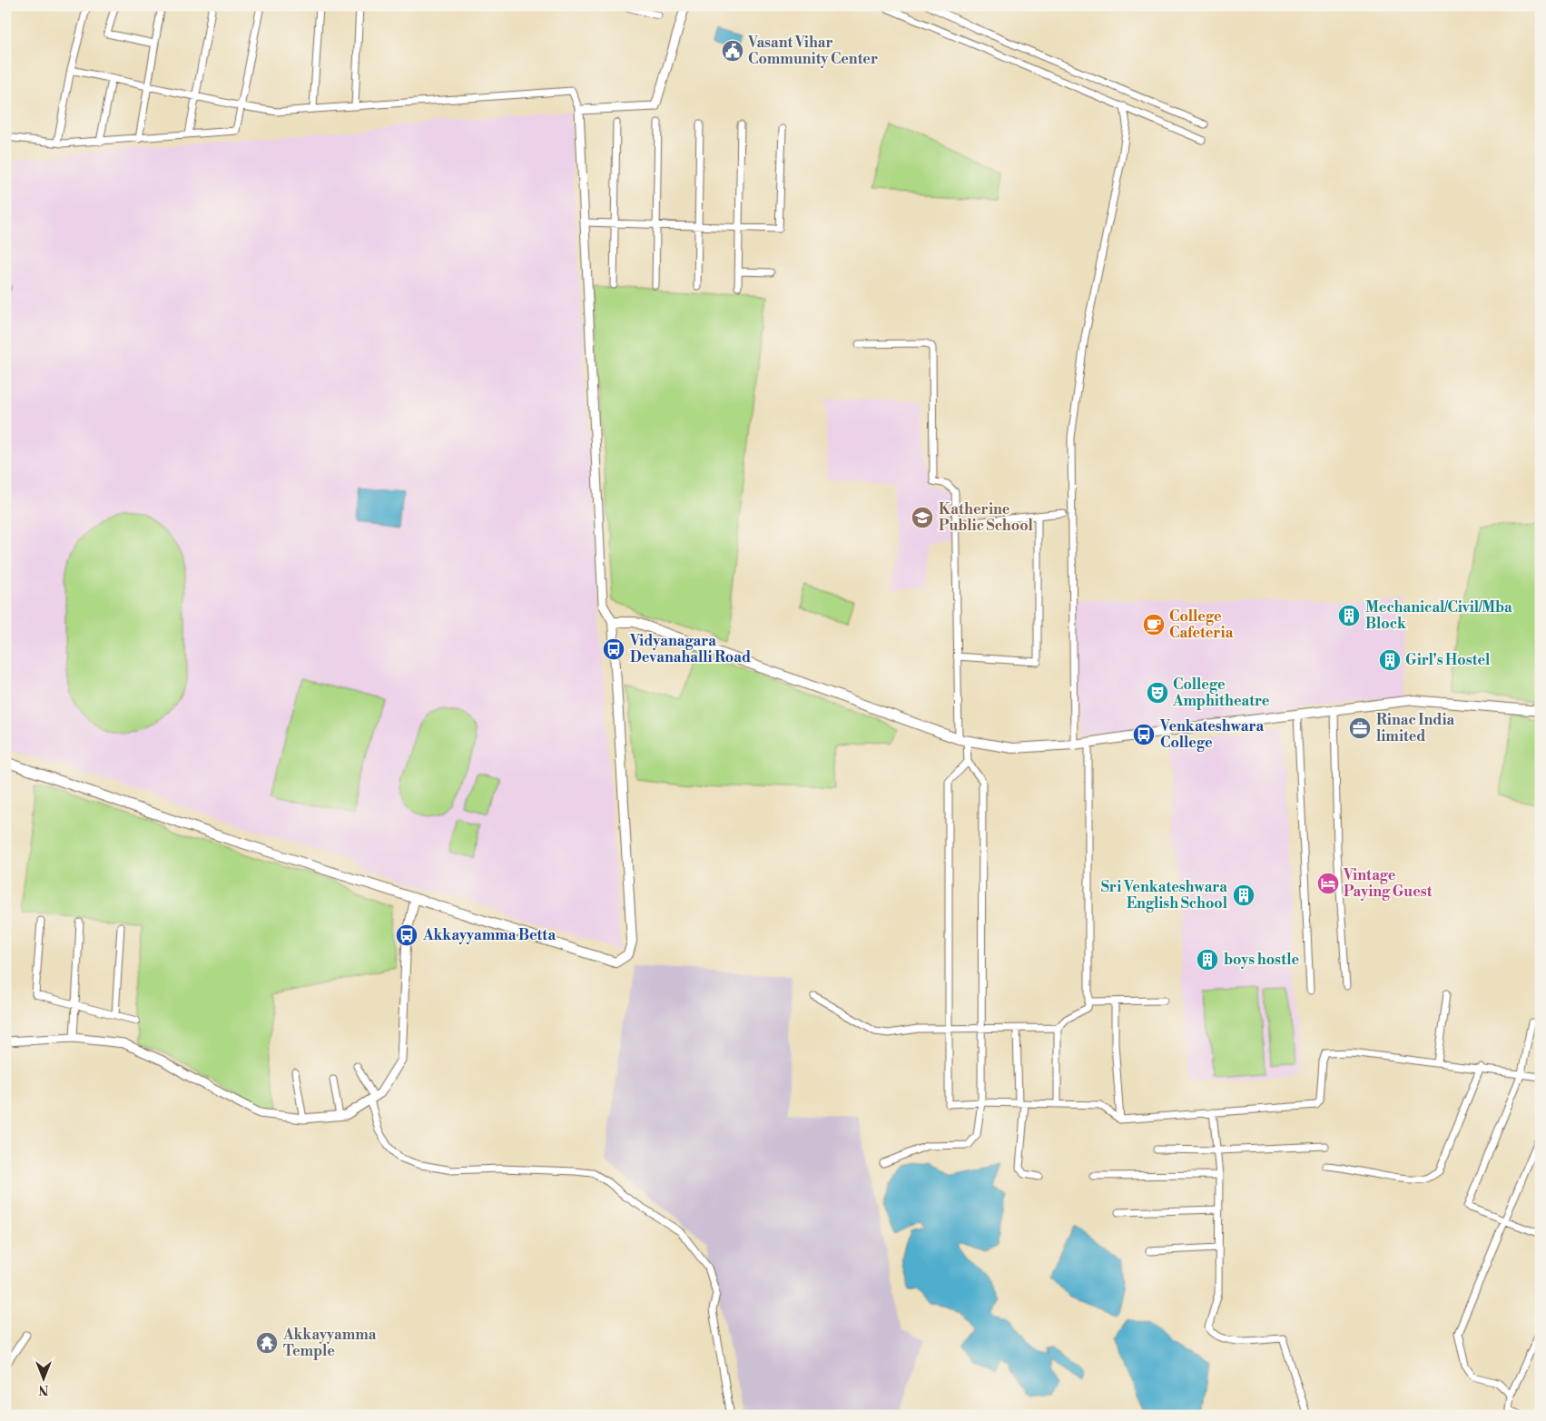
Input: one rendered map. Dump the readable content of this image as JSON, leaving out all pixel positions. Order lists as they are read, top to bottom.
{
  "places": {
    "public building": ["Vasant Vihar Community Center"],
    "school or university": ["Katherine Public School"],
    "building": [
      "Mechanical/Civil/Mba Block",
      "Girl's Hostel",
      "Sri Venkateshwara English School",
      "boys hostle"
    ],
    "cafe": ["College Cafeteria"],
    "bus stop": ["Vidyanagara Devanahalli Road", "Venkateshwara College", "Akkayyamma Betta"],
    "theatre": ["College Amphitheatre"],
    "office": ["Rinac India limited"],
    "hotel": ["Vintage Paying Guest"],
    "temple": ["Akkayyamma Temple"]
  },
  "north": "bottom"
}
